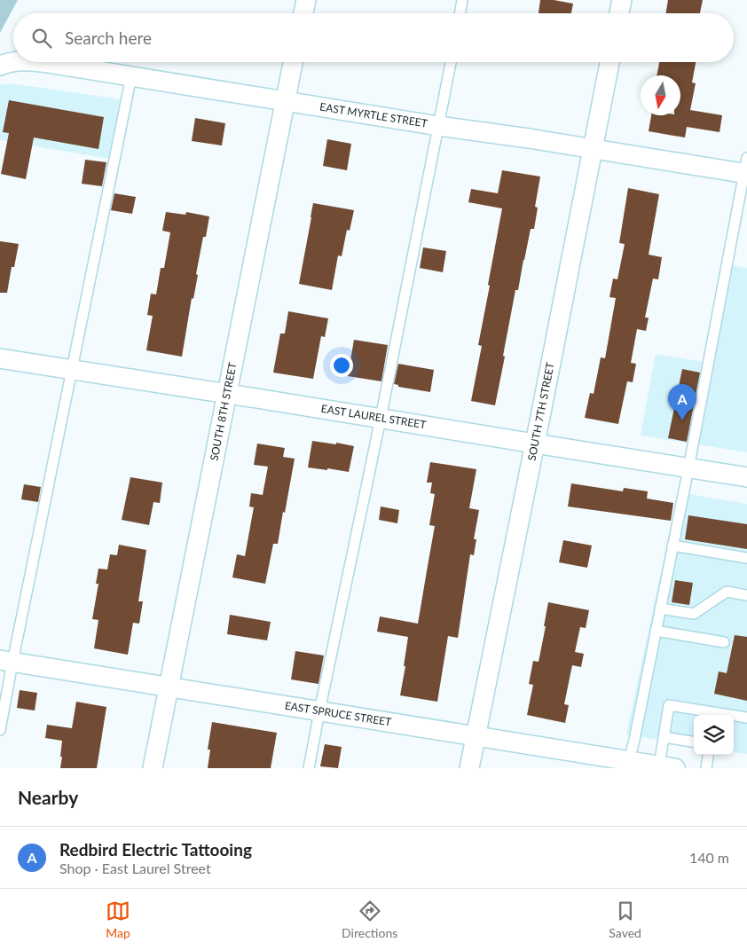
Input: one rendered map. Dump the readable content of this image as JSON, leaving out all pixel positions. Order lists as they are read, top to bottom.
{
  "streets": {
    "street": [
      "EAST MYRTLE STREET",
      "SOUTH 8TH STREET",
      "SOUTH 7TH STREET",
      "EAST LAUREL STREET",
      "EAST SPRUCE STREET"
    ]
  },
  "crossings": [
    ["EAST MYRTLE STREET", "SOUTH 8TH STREET"],
    ["EAST MYRTLE STREET", "SOUTH 7TH STREET"],
    ["SOUTH 8TH STREET", "EAST LAUREL STREET"],
    ["SOUTH 8TH STREET", "EAST SPRUCE STREET"],
    ["SOUTH 7TH STREET", "EAST LAUREL STREET"],
    ["SOUTH 7TH STREET", "EAST SPRUCE STREET"]
  ],
  "north": "bottom",
  "page": {
    "search": "Search here",
    "pins": "A",
    "heading": "Nearby",
    "list": [
      {
        "mark": "A",
        "name": "Redbird Electric Tattooing",
        "note": "Shop · East Laurel Street",
        "value": "140 m"
      }
    ],
    "nav": ["Map", "Directions", "Saved"]
  }
}
